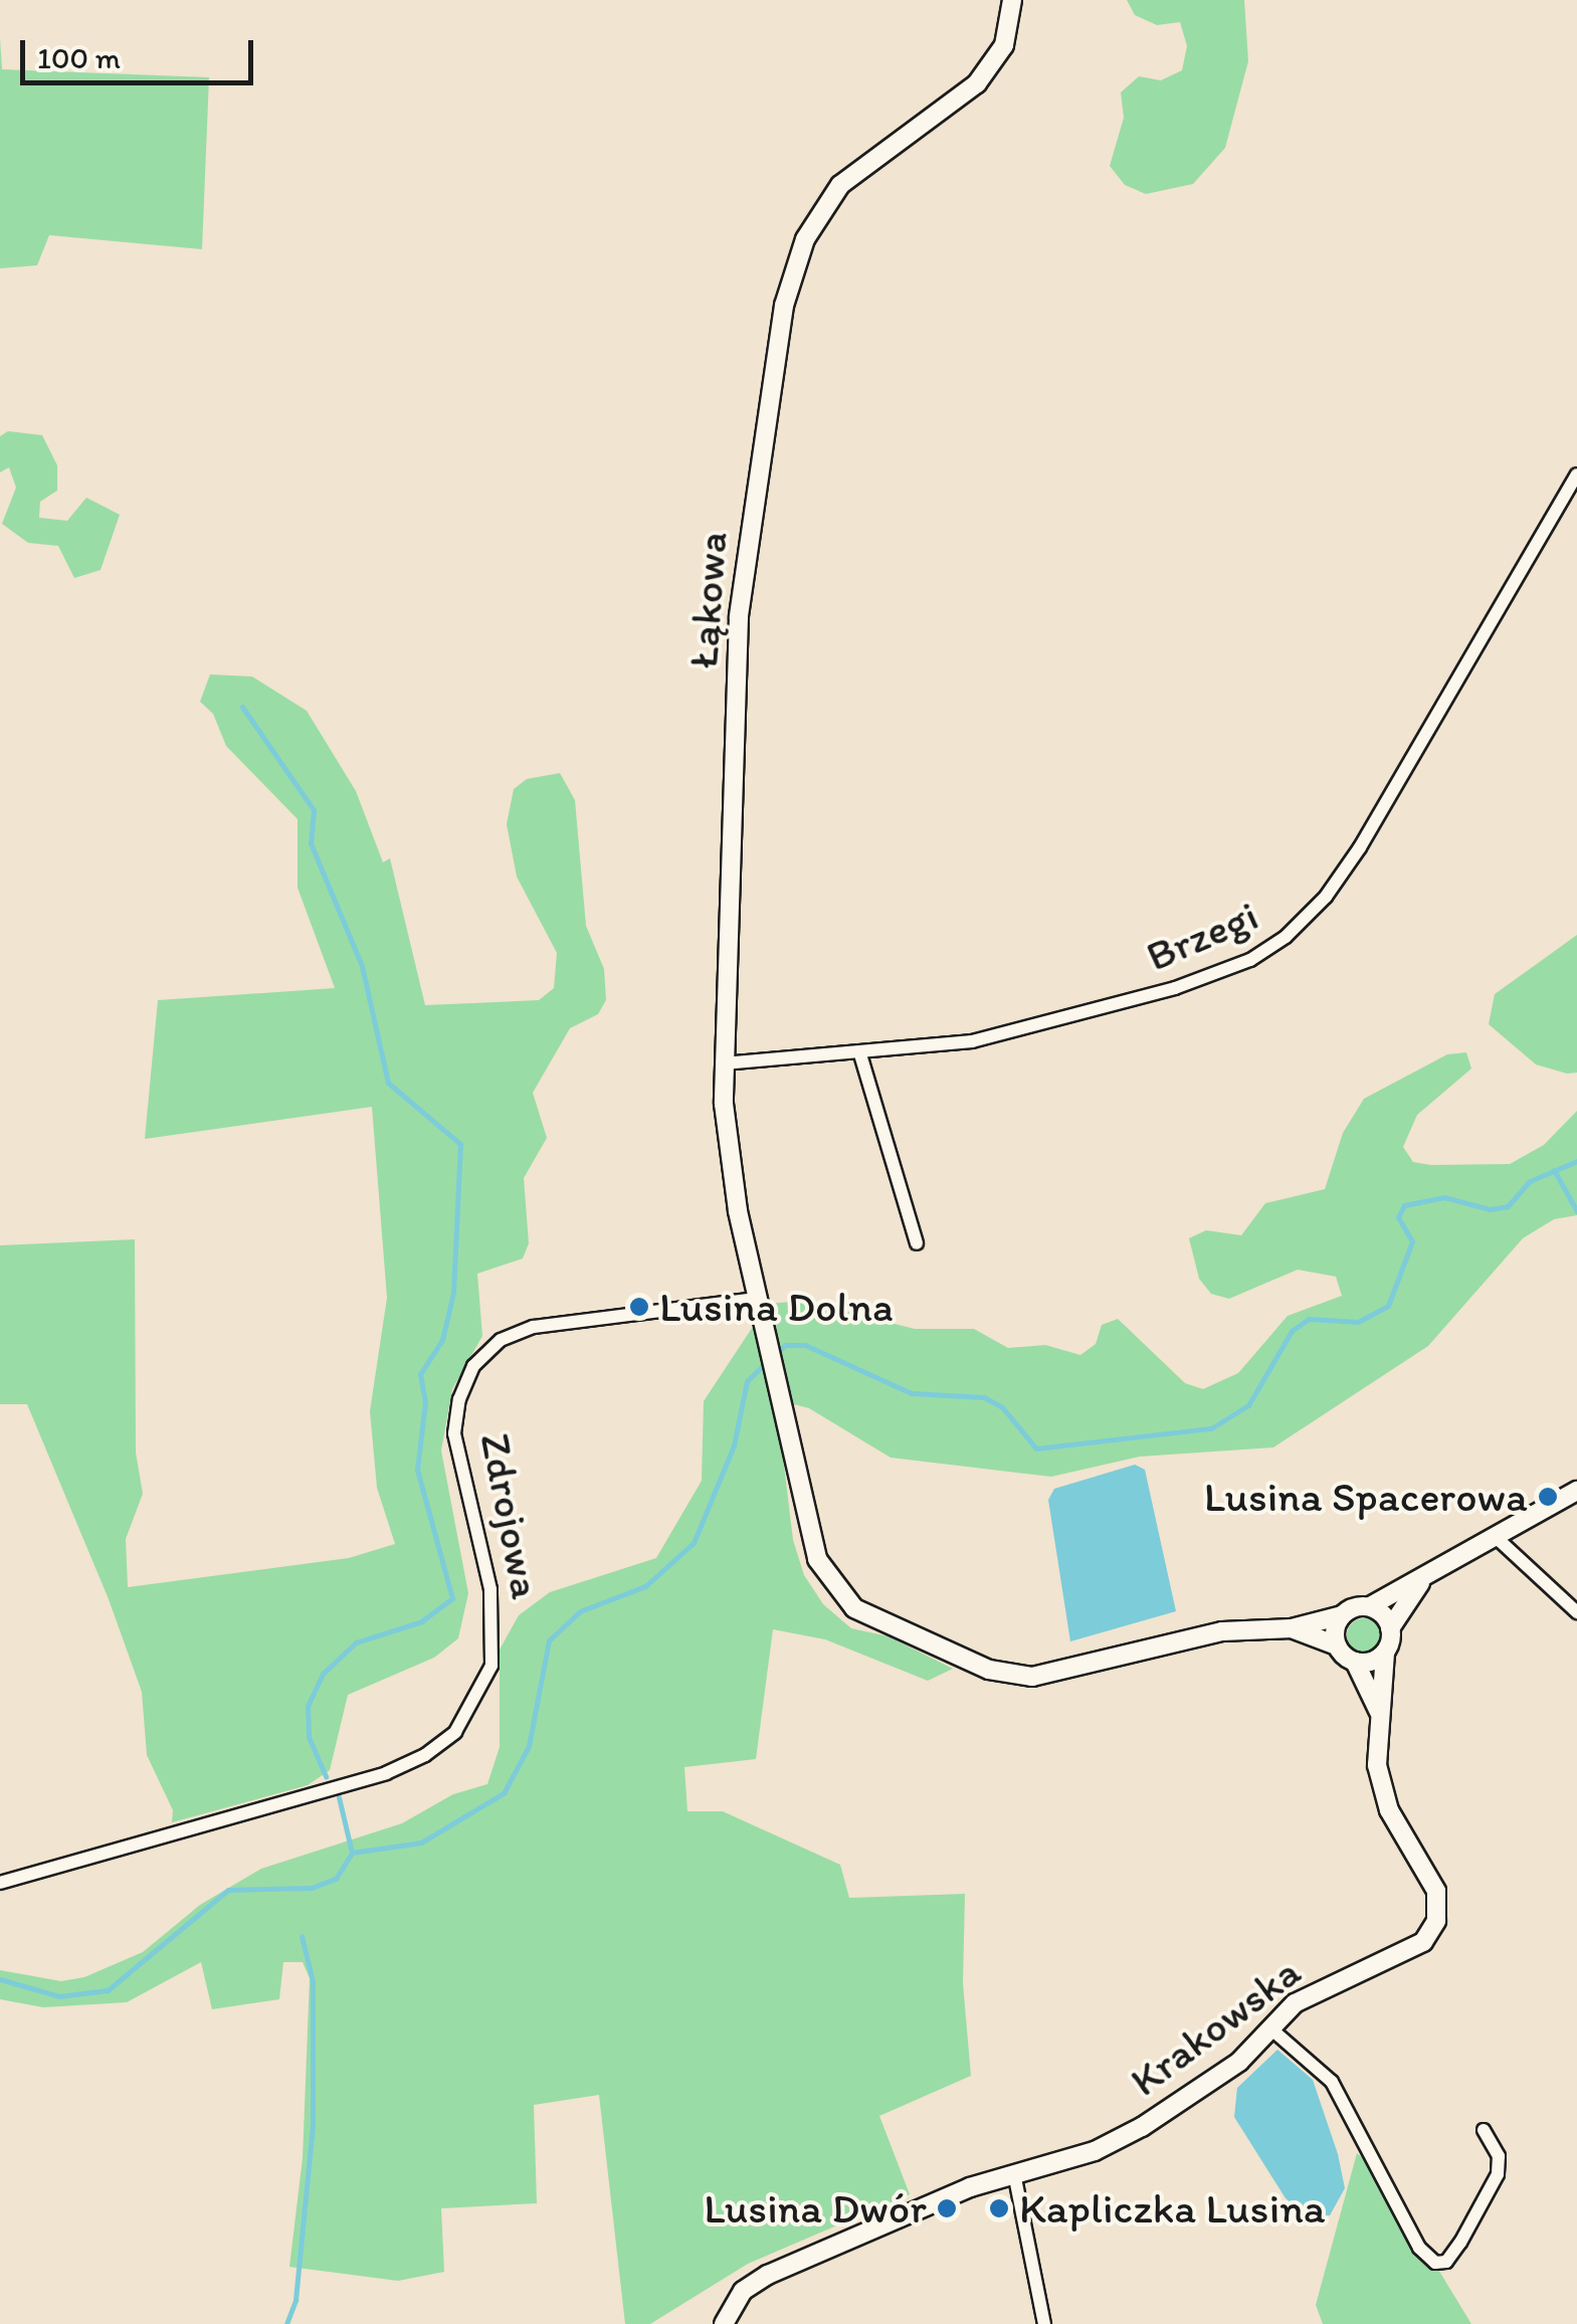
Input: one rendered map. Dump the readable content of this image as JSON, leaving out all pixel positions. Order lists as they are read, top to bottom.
{
  "streets": {
    "street": [
      "Łąkowa",
      "Brzegi",
      "Zdrojowa",
      "Krakowska"
    ]
  },
  "crossings": [
    ["Łąkowa", "Brzegi"],
    ["Łąkowa", "Zdrojowa"]
  ],
  "places": [
    "Lusina Dolna",
    "Lusina Spacerowa",
    "Lusina Dwór",
    "Kapliczka Lusina"
  ],
  "scale_bar": "100 m"
}
